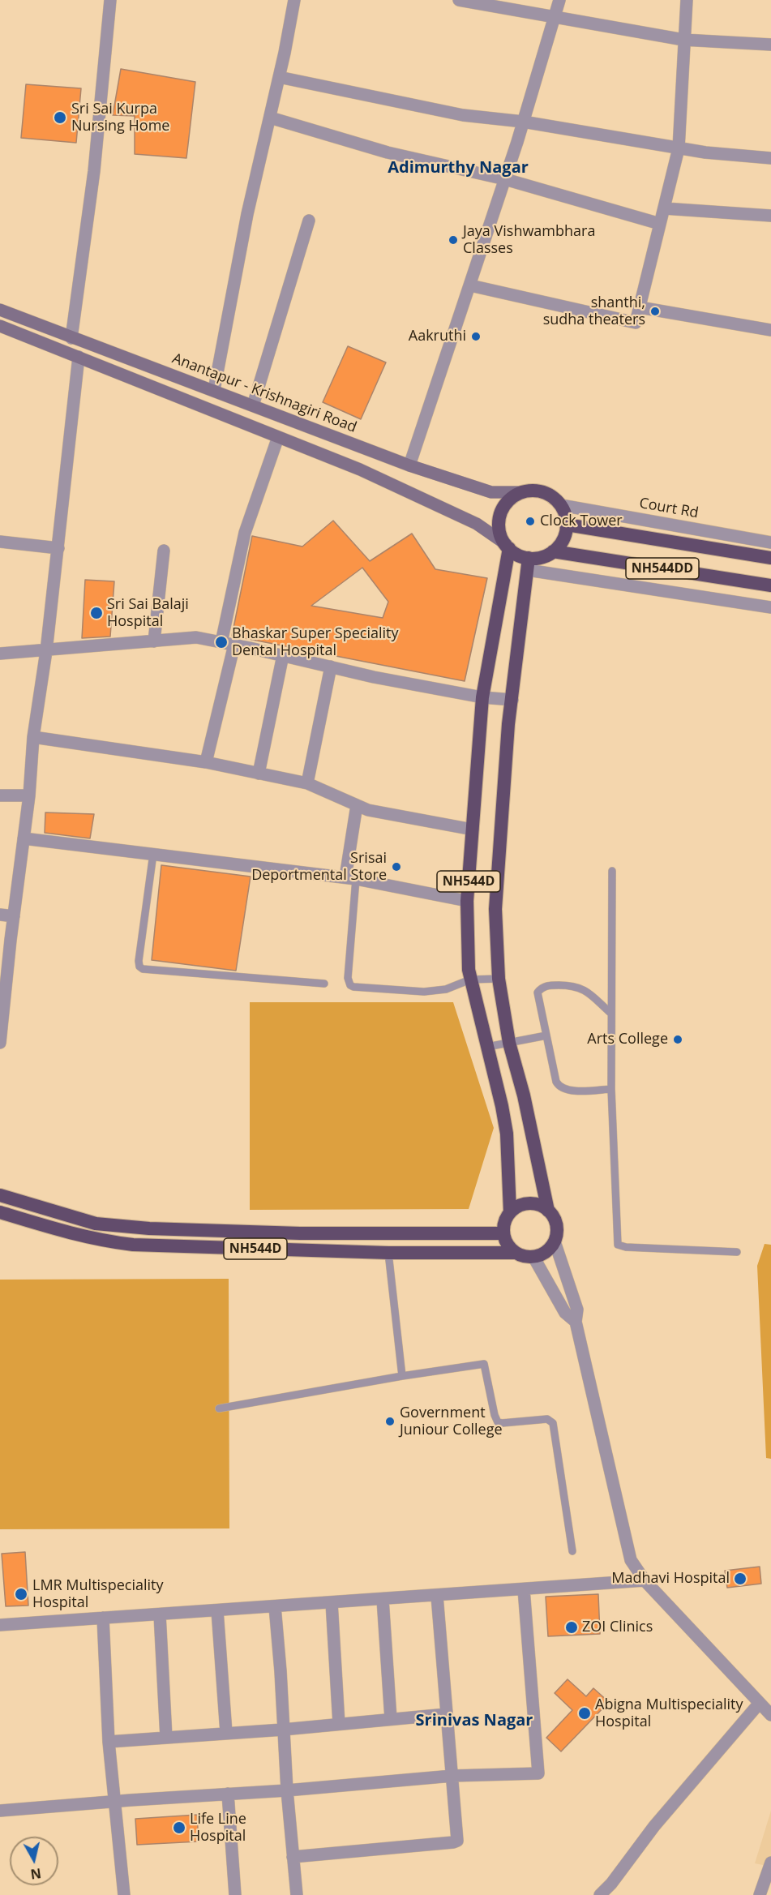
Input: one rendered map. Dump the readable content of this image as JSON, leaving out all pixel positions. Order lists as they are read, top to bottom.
{
  "streets": {
    "highway": ["Anantapur - Krishnagiri Road", "NH544DD", "NH544D"],
    "street": ["Court Rd"]
  },
  "crossings": [
    ["Anantapur - Krishnagiri Road", "Court Rd"],
    ["Anantapur - Krishnagiri Road", "NH544DD"],
    ["Anantapur - Krishnagiri Road", "NH544D"],
    ["Court Rd", "NH544DD"],
    ["Court Rd", "NH544D"],
    ["NH544DD", "NH544D"]
  ],
  "districts": ["Adimurthy Nagar", "Srinivas Nagar"],
  "places": [
    "Sri Sai Kurpa Nursing Home",
    "Jaya Vishwambhara Classes",
    "shanthi, sudha theaters",
    "Aakruthi",
    "Clock Tower",
    "Sri Sai Balaji Hospital",
    "Bhaskar Super Speciality Dental Hospital",
    "Srisai Deportmental Store",
    "Arts College",
    "Government Juniour College",
    "Madhavi Hospital",
    "LMR Multispeciality Hospital",
    "ZOI Clinics",
    "Abigna Multispeciality Hospital",
    "Life Line Hospital"
  ],
  "north": "bottom"
}
